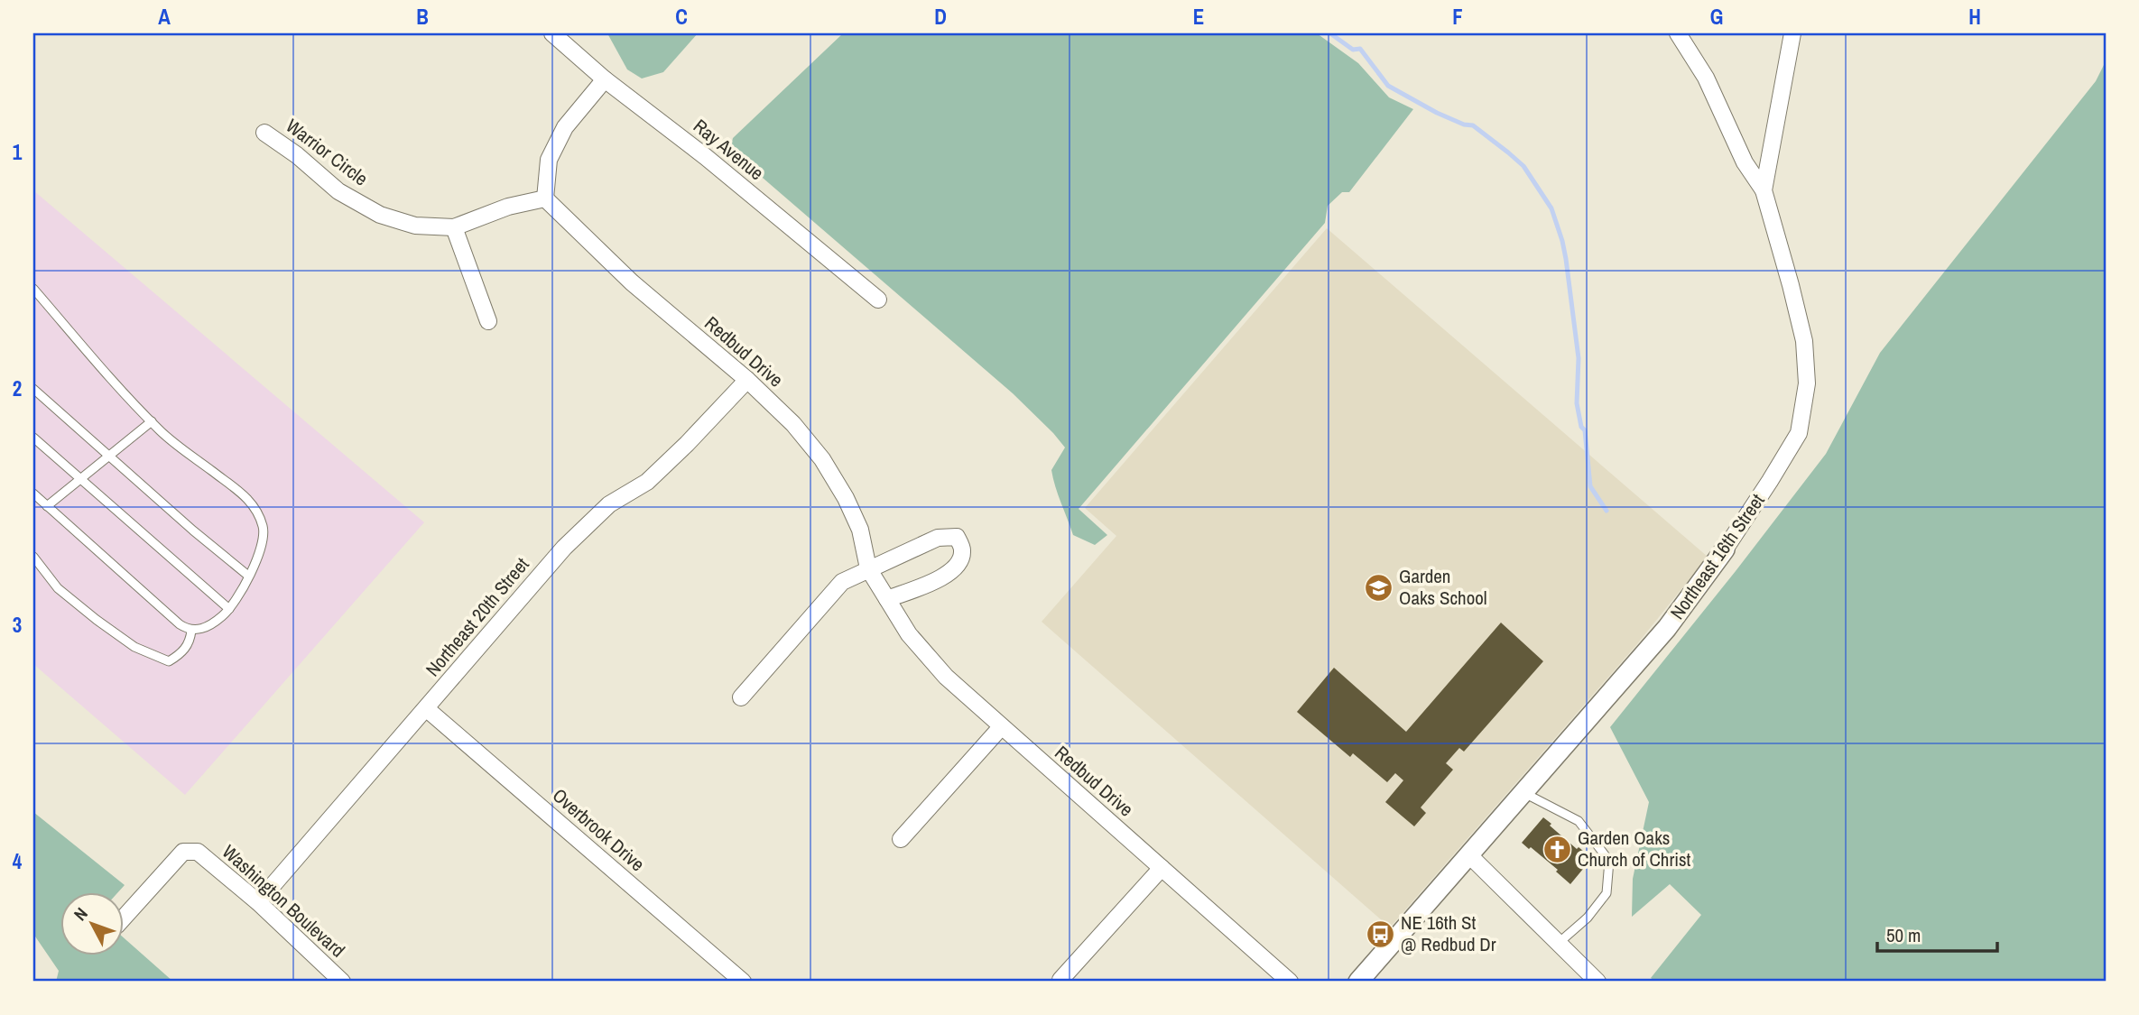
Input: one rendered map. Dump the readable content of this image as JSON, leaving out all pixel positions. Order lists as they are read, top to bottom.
{
  "streets": {
    "street": [
      "Ray Avenue",
      "Warrior Circle",
      "Redbud Drive",
      "Northeast 16th Street",
      "Northeast 20th Street",
      "Overbrook Drive",
      "Washington Boulevard"
    ]
  },
  "crossings": [
    ["Warrior Circle", "Redbud Drive"],
    ["Redbud Drive", "Northeast 20th Street"],
    ["Northeast 20th Street", "Overbrook Drive"],
    ["Northeast 20th Street", "Washington Boulevard"]
  ],
  "places": {
    "school or university": ["Garden Oaks School"],
    "church": ["Garden Oaks Church of Christ"],
    "bus stop": ["NE 16th St @ Redbud Dr"]
  },
  "scale_bar": "50 m",
  "north": "top left",
  "grid": {
    "columns": [
      "A",
      "B",
      "C",
      "D",
      "E",
      "F",
      "G",
      "H"
    ],
    "rows": [
      "1",
      "2",
      "3",
      "4"
    ]
  }
}
